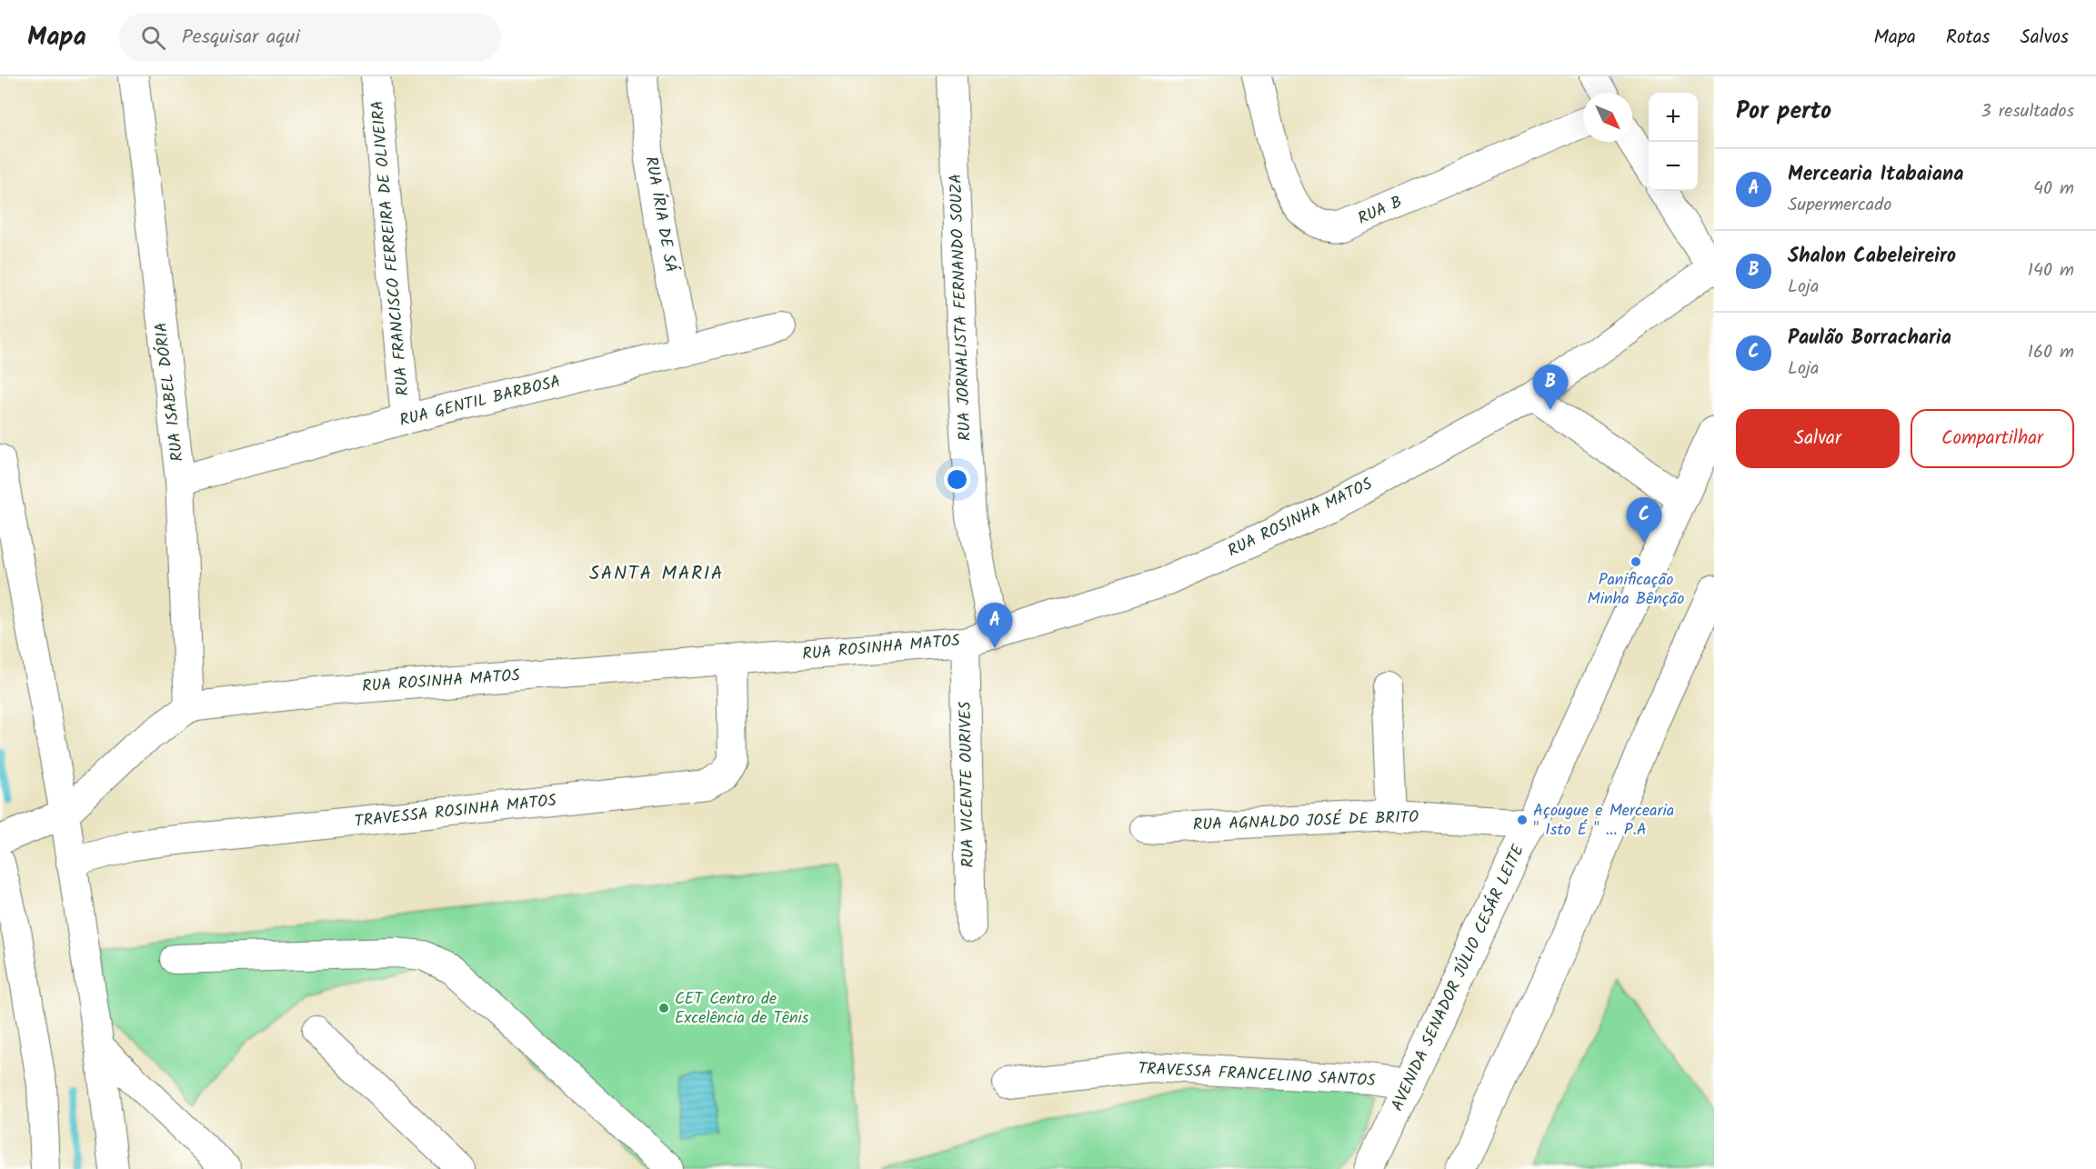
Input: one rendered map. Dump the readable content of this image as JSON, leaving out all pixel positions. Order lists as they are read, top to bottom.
{
  "streets": {
    "main road": ["AVENIDA SENADOR JÚLIO CESÁR LEITE"],
    "street": [
      "RUA B",
      "RUA ÍRIA DE SÁ",
      "RUA FRANCISCO FERREIRA DE OLIVEIRA",
      "RUA JORNALISTA FERNANDO SOUZA",
      "RUA ISABEL DÓRIA",
      "RUA GENTIL BARBOSA",
      "RUA ROSINHA MATOS",
      "RUA VICENTE OURIVES",
      "TRAVESSA ROSINHA MATOS",
      "RUA AGNALDO JOSÉ DE BRITO",
      "TRAVESSA FRANCELINO SANTOS"
    ]
  },
  "crossings": [
    ["RUA ÍRIA DE SÁ", "RUA GENTIL BARBOSA"],
    ["RUA FRANCISCO FERREIRA DE OLIVEIRA", "RUA GENTIL BARBOSA"],
    ["RUA JORNALISTA FERNANDO SOUZA", "RUA ROSINHA MATOS"],
    ["RUA ISABEL DÓRIA", "RUA GENTIL BARBOSA"],
    ["RUA ISABEL DÓRIA", "RUA ROSINHA MATOS"],
    ["RUA ROSINHA MATOS", "RUA VICENTE OURIVES"],
    ["RUA ROSINHA MATOS", "TRAVESSA ROSINHA MATOS"],
    ["RUA AGNALDO JOSÉ DE BRITO", "AVENIDA SENADOR JÚLIO CESÁR LEITE"],
    ["AVENIDA SENADOR JÚLIO CESÁR LEITE", "TRAVESSA FRANCELINO SANTOS"]
  ],
  "districts": ["SANTA MARIA"],
  "places": ["Panificação Minha Bênção", "Açougue e Mercearia \" Isto É \" ... P.A", "CET Centro de Excelência de Tênis"],
  "north": "bottom right",
  "page": {
    "header": "Mapa",
    "search": "Pesquisar aqui",
    "nav": ["Mapa", "Rotas", "Salvos"],
    "heading": ["Por perto", "3 resultados"],
    "map_buttons": ["+", "−"],
    "list": [
      {
        "mark": "A",
        "name": "Mercearia Itabaiana",
        "note": "Supermercado",
        "value": "40 m"
      },
      {
        "mark": "B",
        "name": "Shalon Cabeleireiro",
        "note": "Loja",
        "value": "140 m"
      },
      {
        "mark": "C",
        "name": "Paulão Borracharia",
        "note": "Loja",
        "value": "160 m"
      }
    ],
    "pins": ["B", "C", "A"],
    "buttons": ["Salvar", "Compartilhar"]
  }
}
